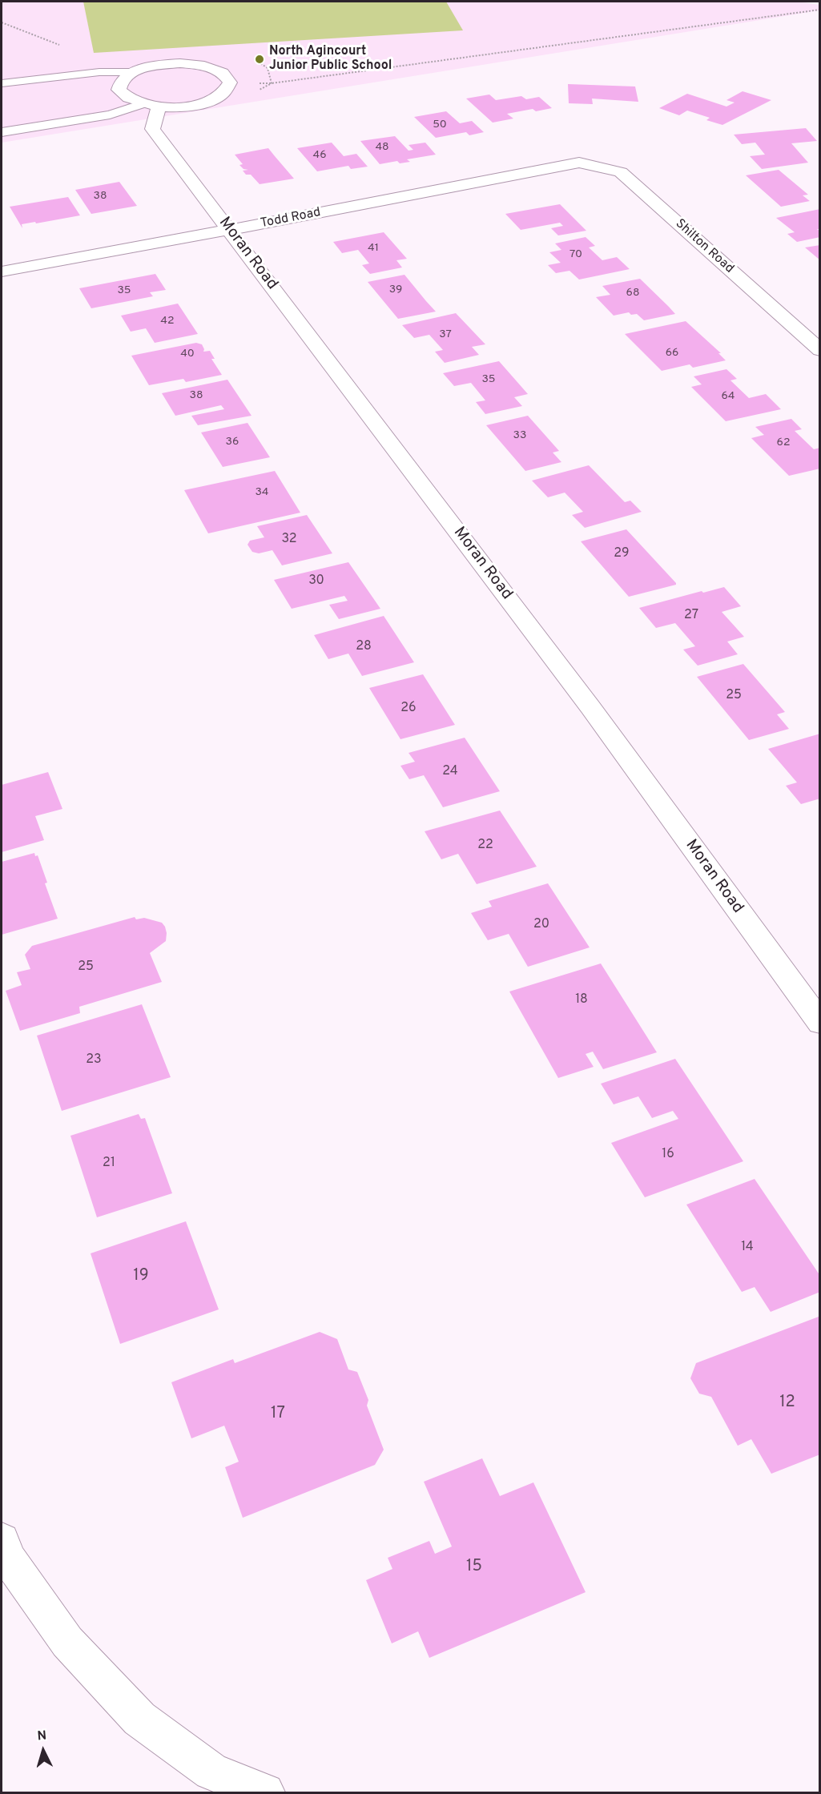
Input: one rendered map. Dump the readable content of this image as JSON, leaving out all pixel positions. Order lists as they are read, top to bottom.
{
  "streets": {
    "street": ["Todd Road", "Shilton Road", "Moran Road"]
  },
  "crossings": [
    ["Todd Road", "Shilton Road"],
    ["Todd Road", "Moran Road"]
  ],
  "places": ["North Agincourt Junior Public School"],
  "house_numbers": [
    "50",
    "48",
    "46",
    "38",
    "41",
    "70",
    "39",
    "35",
    "68",
    "42",
    "37",
    "66",
    "40",
    "35",
    "38",
    "64",
    "33",
    "36",
    "62",
    "34",
    "32",
    "29",
    "30",
    "27",
    "28",
    "25",
    "26",
    "24",
    "22",
    "20",
    "25",
    "18",
    "23",
    "16",
    "21",
    "14",
    "19",
    "12",
    "17",
    "15"
  ],
  "north": "top"
}
